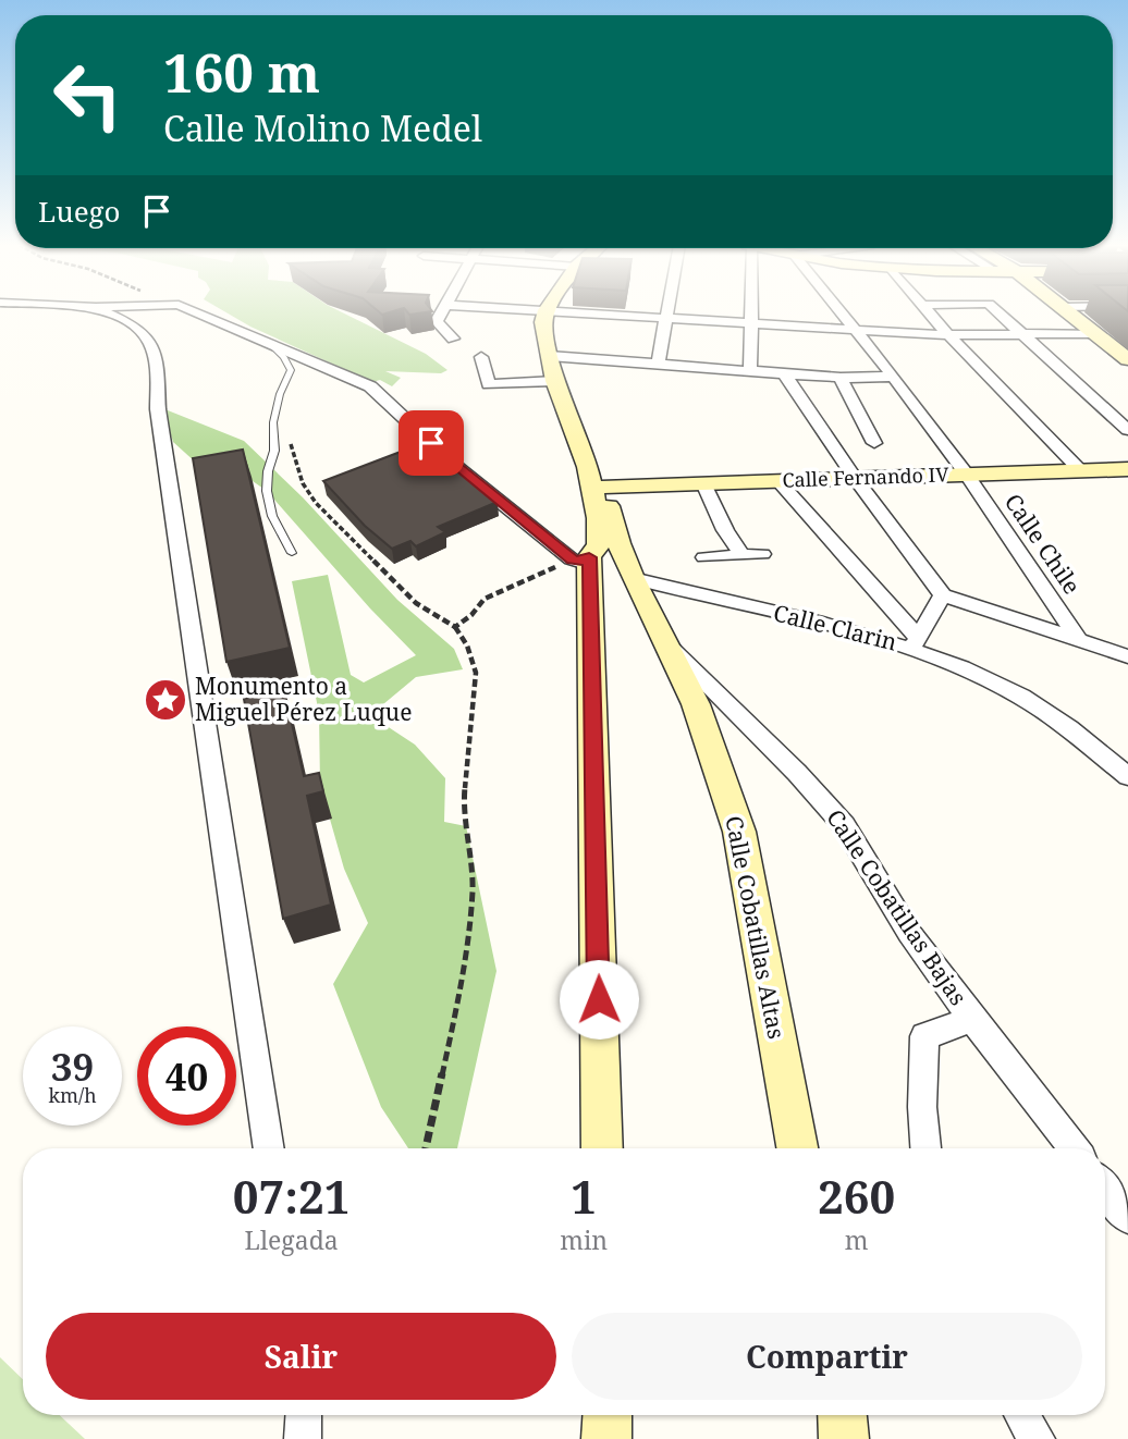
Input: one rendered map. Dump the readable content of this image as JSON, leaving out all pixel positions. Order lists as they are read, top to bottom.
{
  "streets": {
    "street": [
      "Calle Fernando IV",
      "Calle Chile",
      "Calle Clarin",
      "Calle Cobatillas Bajas",
      "Calle Cobatillas Altas"
    ]
  },
  "crossings": [
    ["Calle Fernando IV", "Calle Chile"],
    ["Calle Clarin", "Calle Cobatillas Altas"],
    ["Calle Cobatillas Bajas", "Calle Cobatillas Altas"]
  ],
  "places": {
    "place": ["Monumento a Miguel Pérez Luque"]
  },
  "page": {
    "turn": ["160 m", "Calle Molino Medel"],
    "then": "Luego",
    "speed": "39 km/h",
    "limit": "40",
    "eta": [
      "07:21",
      "Llegada",
      "1",
      "min",
      "260",
      "m"
    ],
    "buttons": ["Salir", "Compartir"]
  }
}
